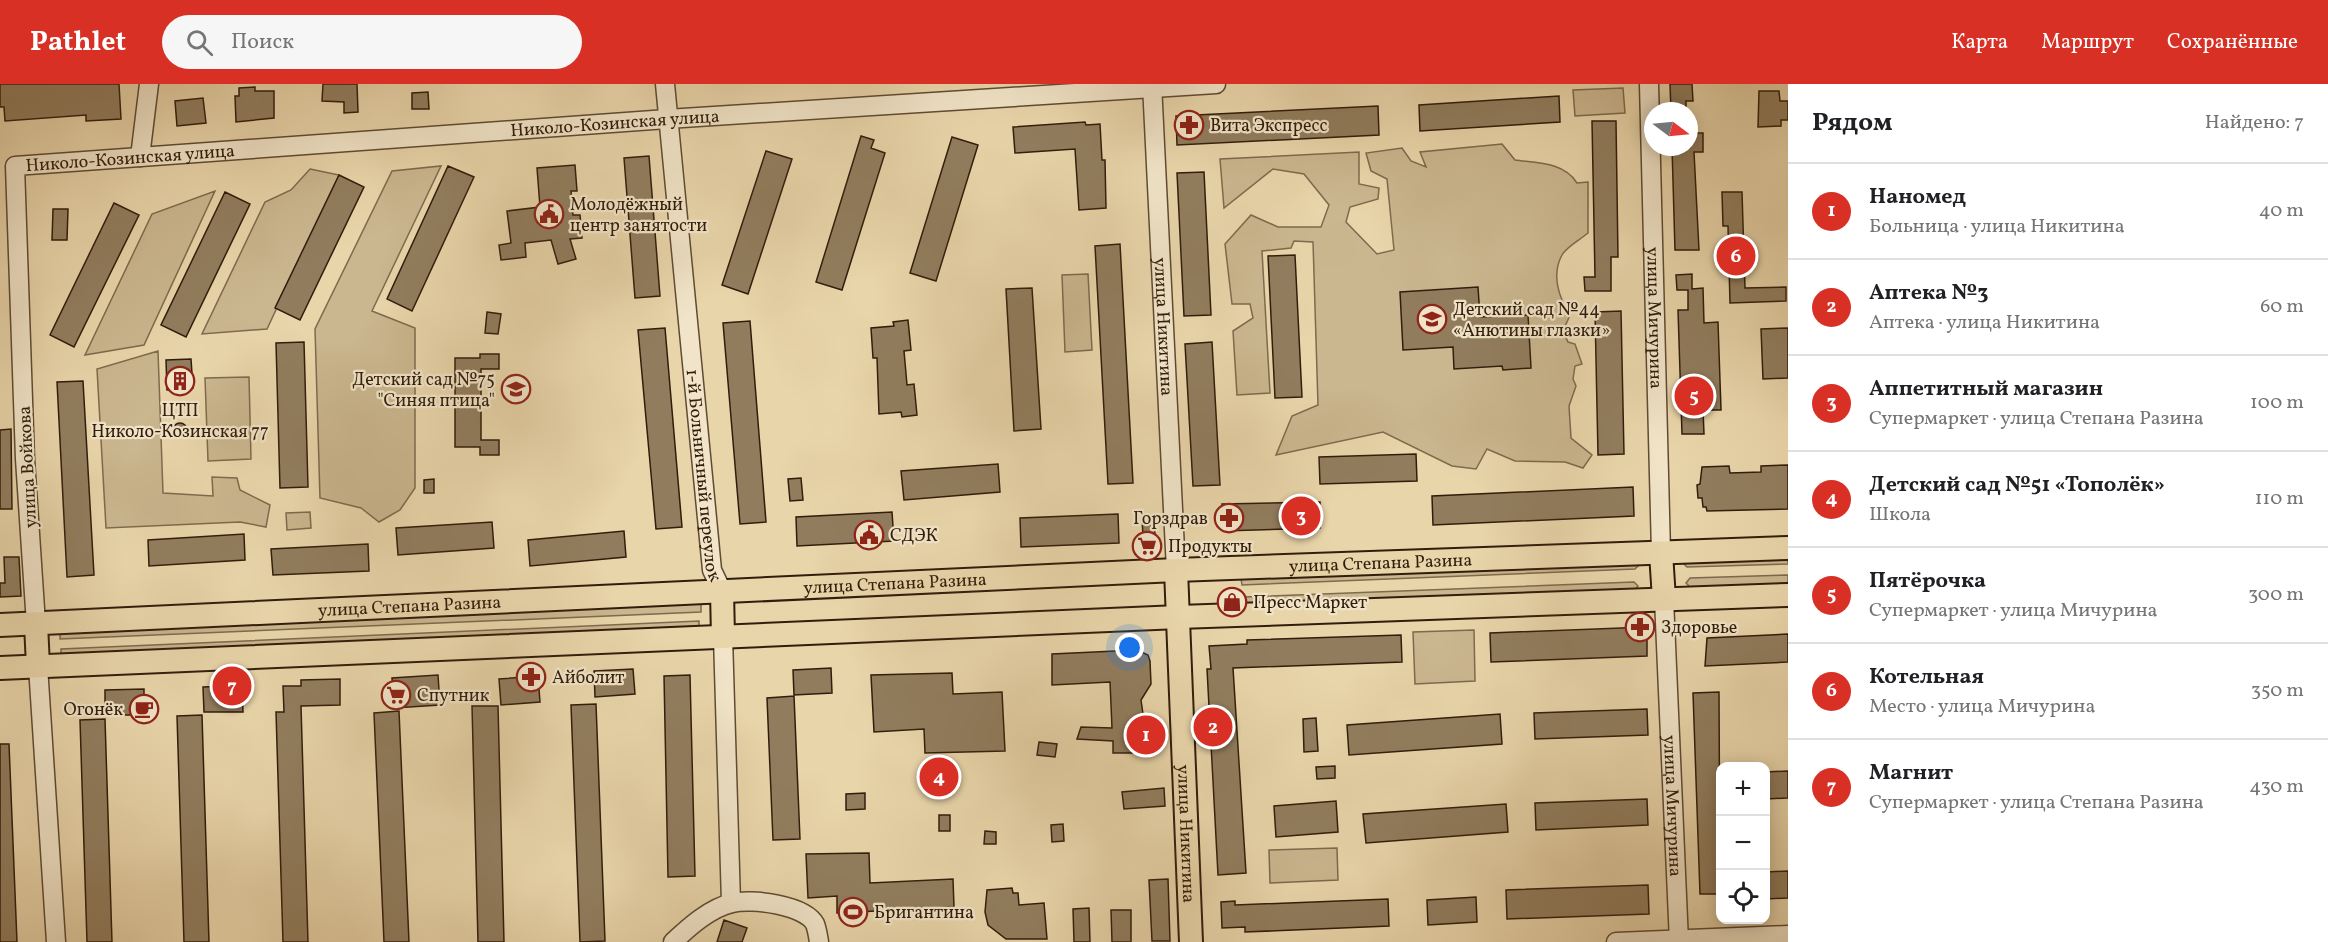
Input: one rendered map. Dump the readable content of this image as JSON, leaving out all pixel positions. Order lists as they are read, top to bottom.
{
  "streets": {
    "main road": ["улица Никитина", "1-й Больничный переулок", "улица Степана Разина"],
    "street": ["Николо-Козинская улица", "улица Мичурина", "улица Войкова"]
  },
  "crossings": [
    ["Николо-Козинская улица", "улица Никитина"],
    ["Николо-Козинская улица", "улица Войкова"],
    ["Николо-Козинская улица", "1-й Больничный переулок"],
    ["улица Мичурина", "улица Степана Разина"],
    ["улица Никитина", "улица Степана Разина"],
    ["улица Войкова", "улица Степана Разина"],
    ["1-й Больничный переулок", "улица Степана Разина"]
  ],
  "places": {
    "pharmacy": [
      "Вита Экспресс",
      "Горздрав",
      "Здоровье",
      "Айболит"
    ],
    "public building": ["Молодёжный центр занятости", "СДЭК"],
    "school or university": ["Детский сад №44 «Анютины глазки»", "Детский сад №75 \"Синяя птица\""],
    "building": ["ЦТП Николо-Козинская 77"],
    "supermarket": ["Продукты", "Спутник"],
    "shop": ["Пресс Маркет"],
    "cafe": ["Огонёк"],
    "sports": ["Бригантина"]
  },
  "north": "right",
  "page": {
    "header": "Pathlet",
    "search": "Поиск",
    "nav": ["Карта", "Маршрут", "Сохранённые"],
    "heading": ["Рядом", "Найдено: 7"],
    "list": [
      {
        "mark": "1",
        "name": "Наномед",
        "note": "Больница · улица Никитина",
        "value": "40 m"
      },
      {
        "mark": "2",
        "name": "Аптека №3",
        "note": "Аптека · улица Никитина",
        "value": "60 m"
      },
      {
        "mark": "3",
        "name": "Аппетитный магазин",
        "note": "Супермаркет · улица Степана Разина",
        "value": "100 m"
      },
      {
        "mark": "4",
        "name": "Детский сад №51 «Тополёк»",
        "note": "Школа",
        "value": "110 m"
      },
      {
        "mark": "5",
        "name": "Пятёрочка",
        "note": "Супермаркет · улица Мичурина",
        "value": "300 m"
      },
      {
        "mark": "6",
        "name": "Котельная",
        "note": "Место · улица Мичурина",
        "value": "350 m"
      },
      {
        "mark": "7",
        "name": "Магнит",
        "note": "Супермаркет · улица Степана Разина",
        "value": "430 m"
      }
    ],
    "pins": [
      "6",
      "5",
      "3",
      "7",
      "2",
      "1",
      "4"
    ],
    "map_buttons": ["+", "−"]
  }
}
